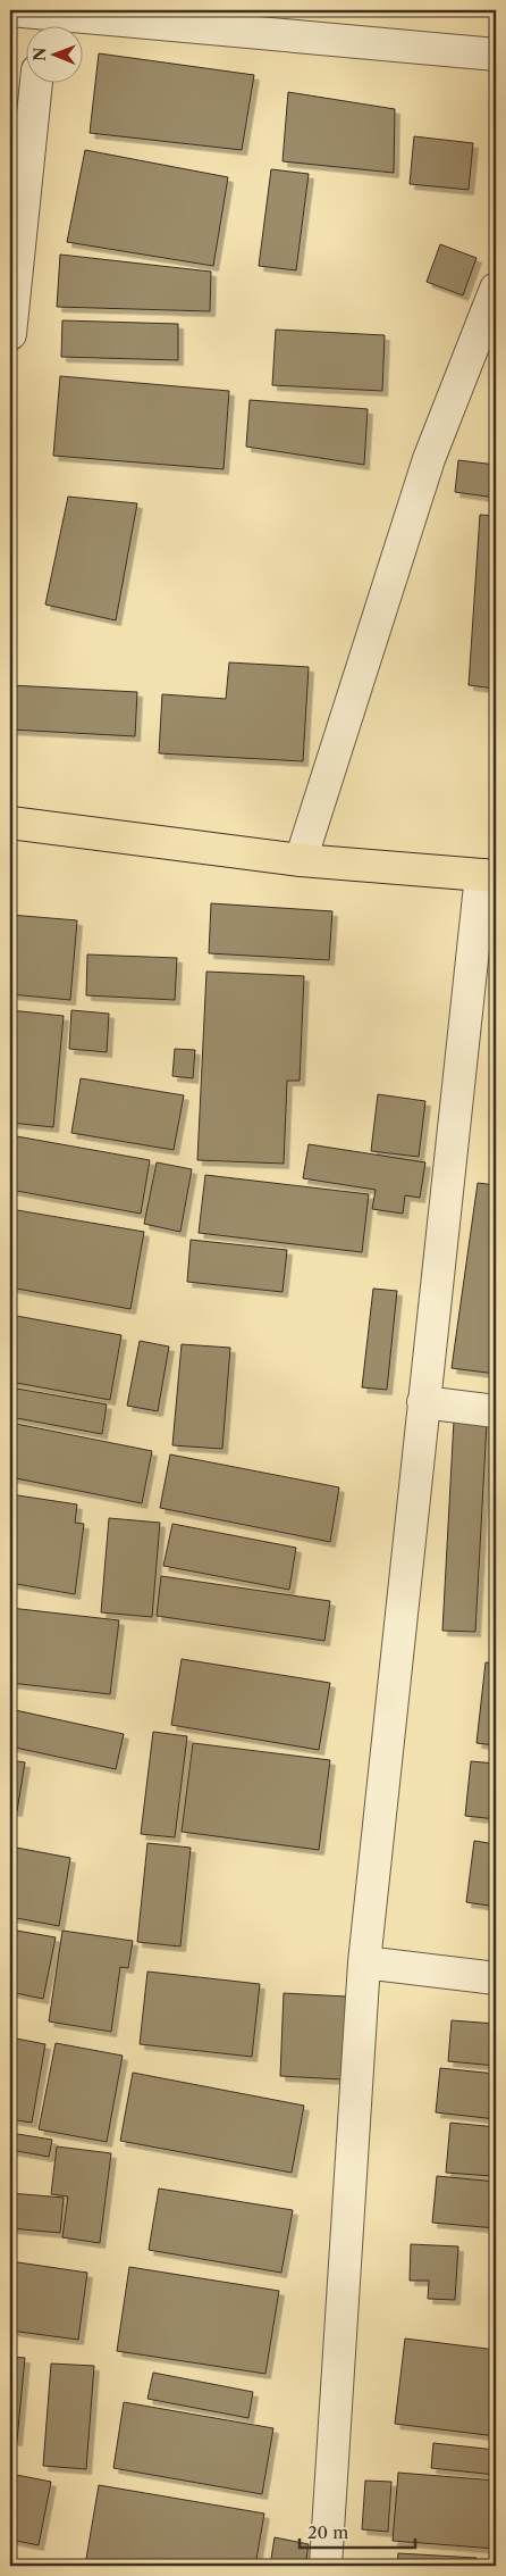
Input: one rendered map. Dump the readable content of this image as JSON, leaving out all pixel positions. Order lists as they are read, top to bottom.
{
  "scale_bar": "20 m",
  "north": "left"
}
